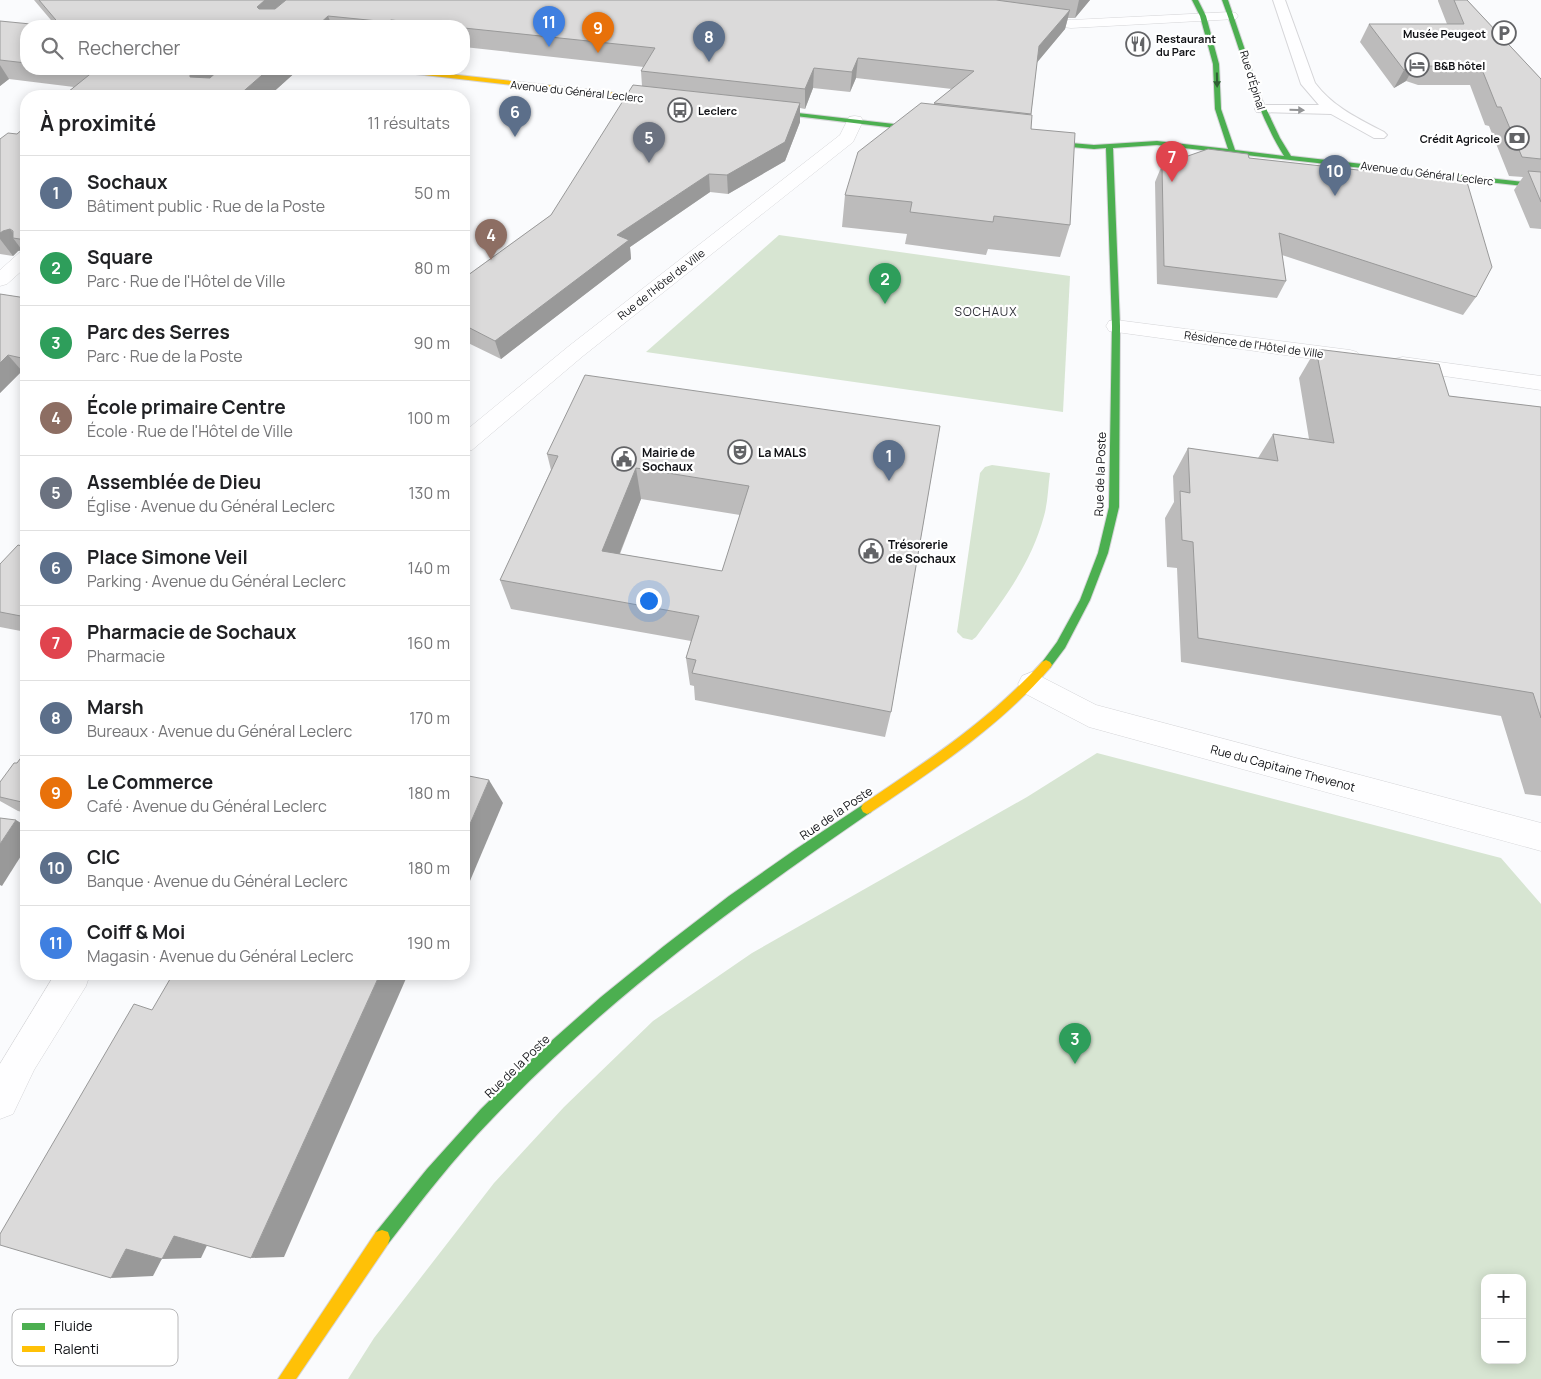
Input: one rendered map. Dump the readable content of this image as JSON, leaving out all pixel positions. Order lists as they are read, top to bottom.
{
  "streets": {
    "street": [
      "Rue d'Épinal",
      "Avenue du Général Leclerc",
      "Rue de l'Hôtel de Ville",
      "Résidence de l'Hôtel de Ville",
      "Rue de la Poste",
      "Rue du Capitaine Thevenot"
    ]
  },
  "crossings": [
    ["Rue d'Épinal", "Avenue du Général Leclerc"],
    ["Avenue du Général Leclerc", "Rue de la Poste"],
    ["Résidence de l'Hôtel de Ville", "Rue de la Poste"],
    ["Rue de la Poste", "Rue du Capitaine Thevenot"]
  ],
  "districts": ["SOCHAUX"],
  "places": {
    "parking": ["Musée Peugeot"],
    "restaurant": ["Restaurant du Parc"],
    "hotel": ["B&B hôtel"],
    "bus stop": ["Leclerc"],
    "bank": ["Crédit Agricole"],
    "theatre": ["La MALS"],
    "public building": ["Mairie de Sochaux", "Trésorerie de Sochaux"]
  },
  "legend": ["Fluide", "Ralenti"],
  "page": {
    "pins": [
      "11",
      "9",
      "8",
      "6",
      "5",
      "7",
      "10",
      "4",
      "2",
      "1",
      "3"
    ],
    "search": "Rechercher",
    "heading": ["À proximité", "11 résultats"],
    "list": [
      {
        "mark": "1",
        "name": "Sochaux",
        "note": "Bâtiment public · Rue de la Poste",
        "value": "50 m"
      },
      {
        "mark": "2",
        "name": "Square",
        "note": "Parc · Rue de l'Hôtel de Ville",
        "value": "80 m"
      },
      {
        "mark": "3",
        "name": "Parc des Serres",
        "note": "Parc · Rue de la Poste",
        "value": "90 m"
      },
      {
        "mark": "4",
        "name": "École primaire Centre",
        "note": "École · Rue de l'Hôtel de Ville",
        "value": "100 m"
      },
      {
        "mark": "5",
        "name": "Assemblée de Dieu",
        "note": "Église · Avenue du Général Leclerc",
        "value": "130 m"
      },
      {
        "mark": "6",
        "name": "Place Simone Veil",
        "note": "Parking · Avenue du Général Leclerc",
        "value": "140 m"
      },
      {
        "mark": "7",
        "name": "Pharmacie de Sochaux",
        "note": "Pharmacie",
        "value": "160 m"
      },
      {
        "mark": "8",
        "name": "Marsh",
        "note": "Bureaux · Avenue du Général Leclerc",
        "value": "170 m"
      },
      {
        "mark": "9",
        "name": "Le Commerce",
        "note": "Café · Avenue du Général Leclerc",
        "value": "180 m"
      },
      {
        "mark": "10",
        "name": "CIC",
        "note": "Banque · Avenue du Général Leclerc",
        "value": "180 m"
      },
      {
        "mark": "11",
        "name": "Coiff & Moi",
        "note": "Magasin · Avenue du Général Leclerc",
        "value": "190 m"
      }
    ],
    "map_buttons": ["+", "−"]
  }
}
